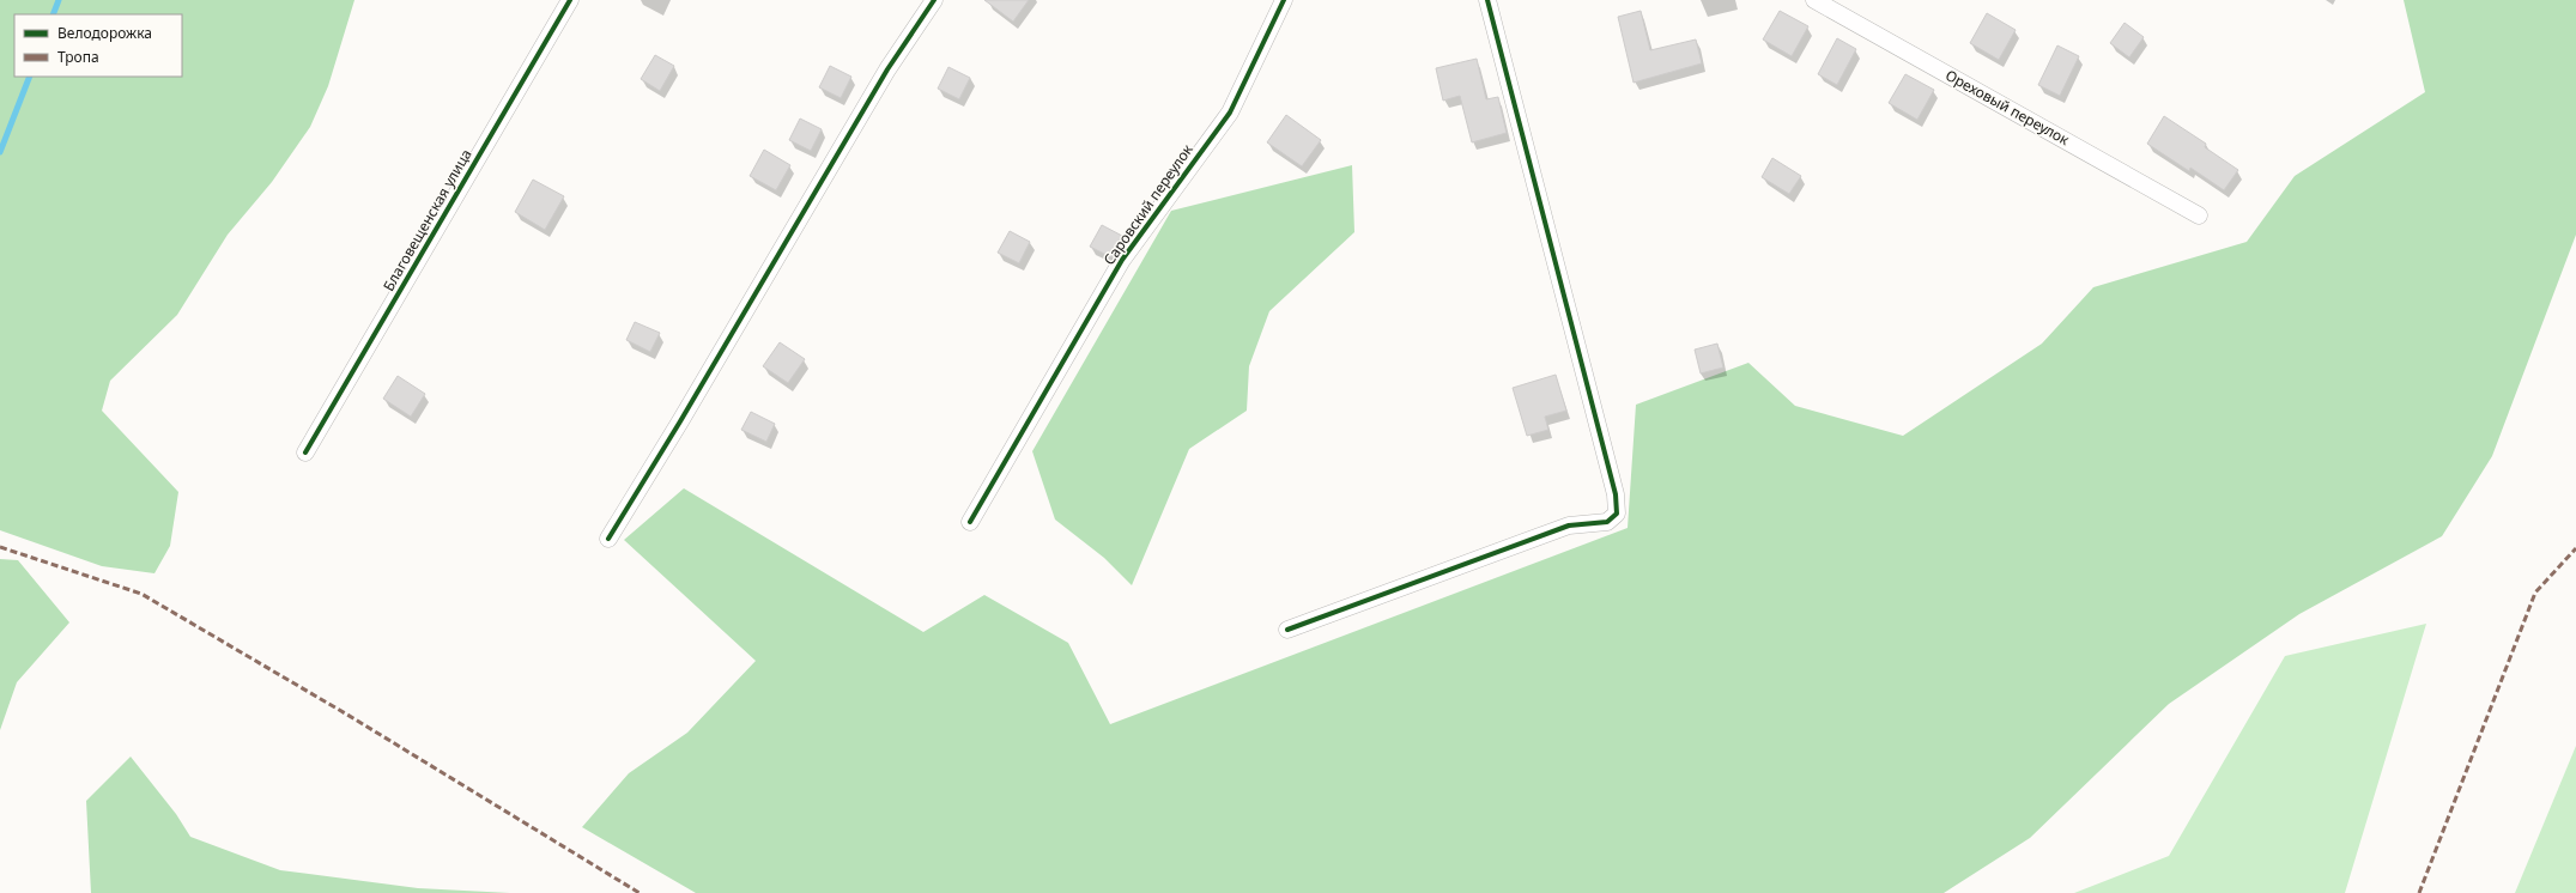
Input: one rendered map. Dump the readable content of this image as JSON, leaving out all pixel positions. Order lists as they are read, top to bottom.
{
  "streets": {
    "street": ["Ореховый переулок", "Саровский переулок", "Благовещенская улица"]
  },
  "legend": ["Велодорожка", "Тропа"]
}
